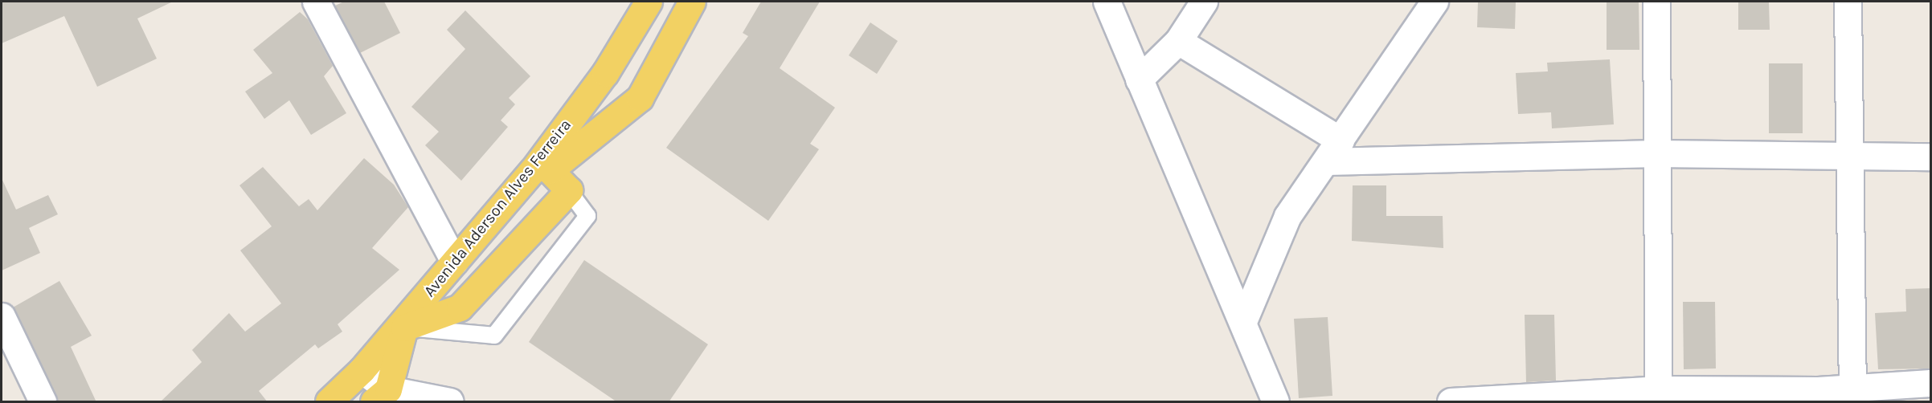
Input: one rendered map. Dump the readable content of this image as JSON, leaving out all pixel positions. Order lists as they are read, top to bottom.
{
  "streets": {
    "main road": ["Avenida Aderson Alves Ferreira"]
  }
}
